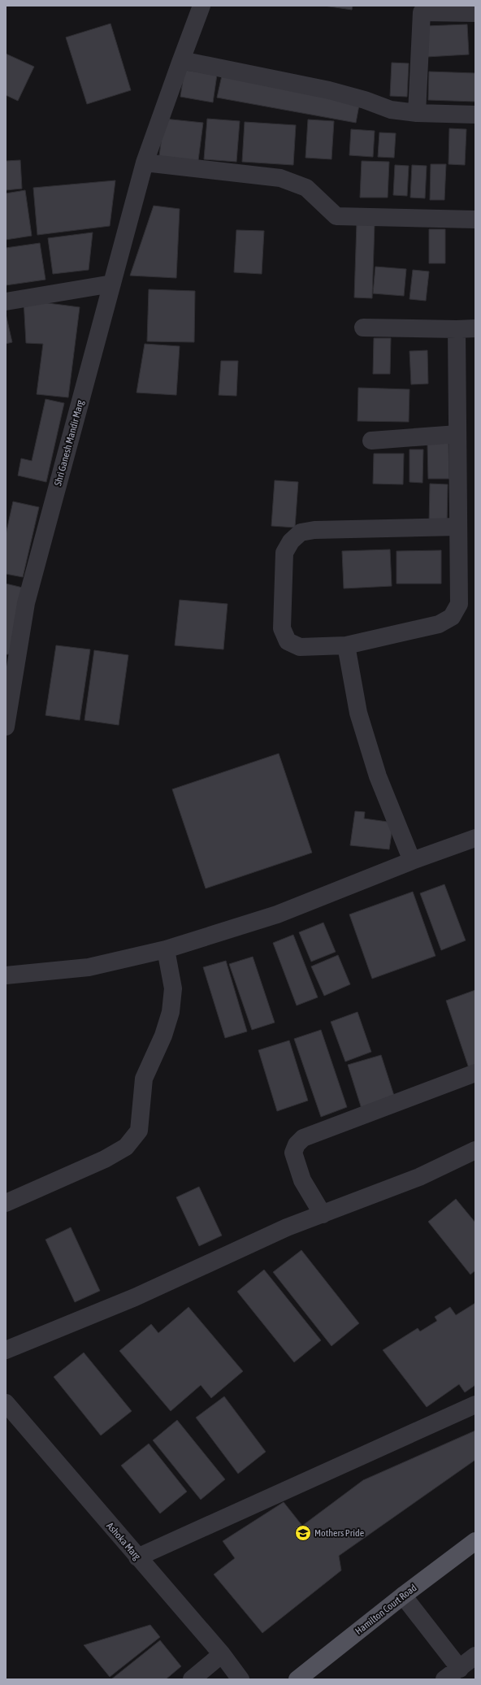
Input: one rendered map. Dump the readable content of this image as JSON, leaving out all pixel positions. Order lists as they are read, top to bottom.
{
  "streets": {
    "main road": ["Hamilton Court Road"],
    "street": ["Shri Ganesh Mandir Marg", "Ashoka Marg"]
  },
  "places": {
    "school or university": ["Mothers Pride"]
  }
}
